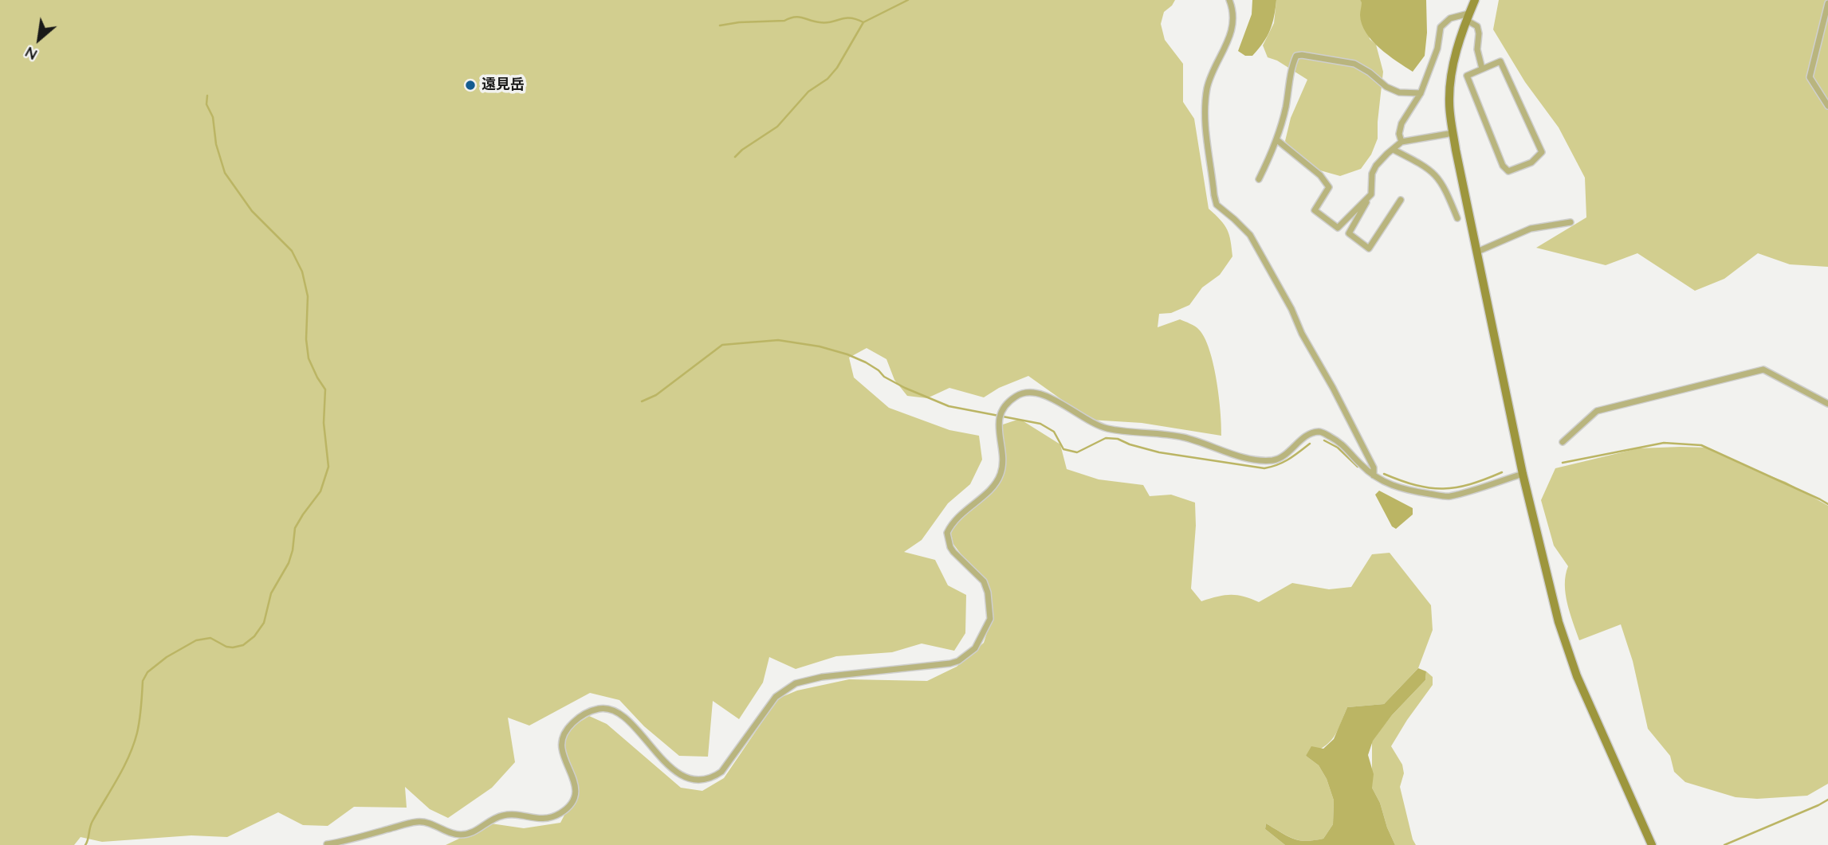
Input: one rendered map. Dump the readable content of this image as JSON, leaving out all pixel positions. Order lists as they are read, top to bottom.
{
  "places": ["遠見岳"],
  "north": "bottom left"
}
